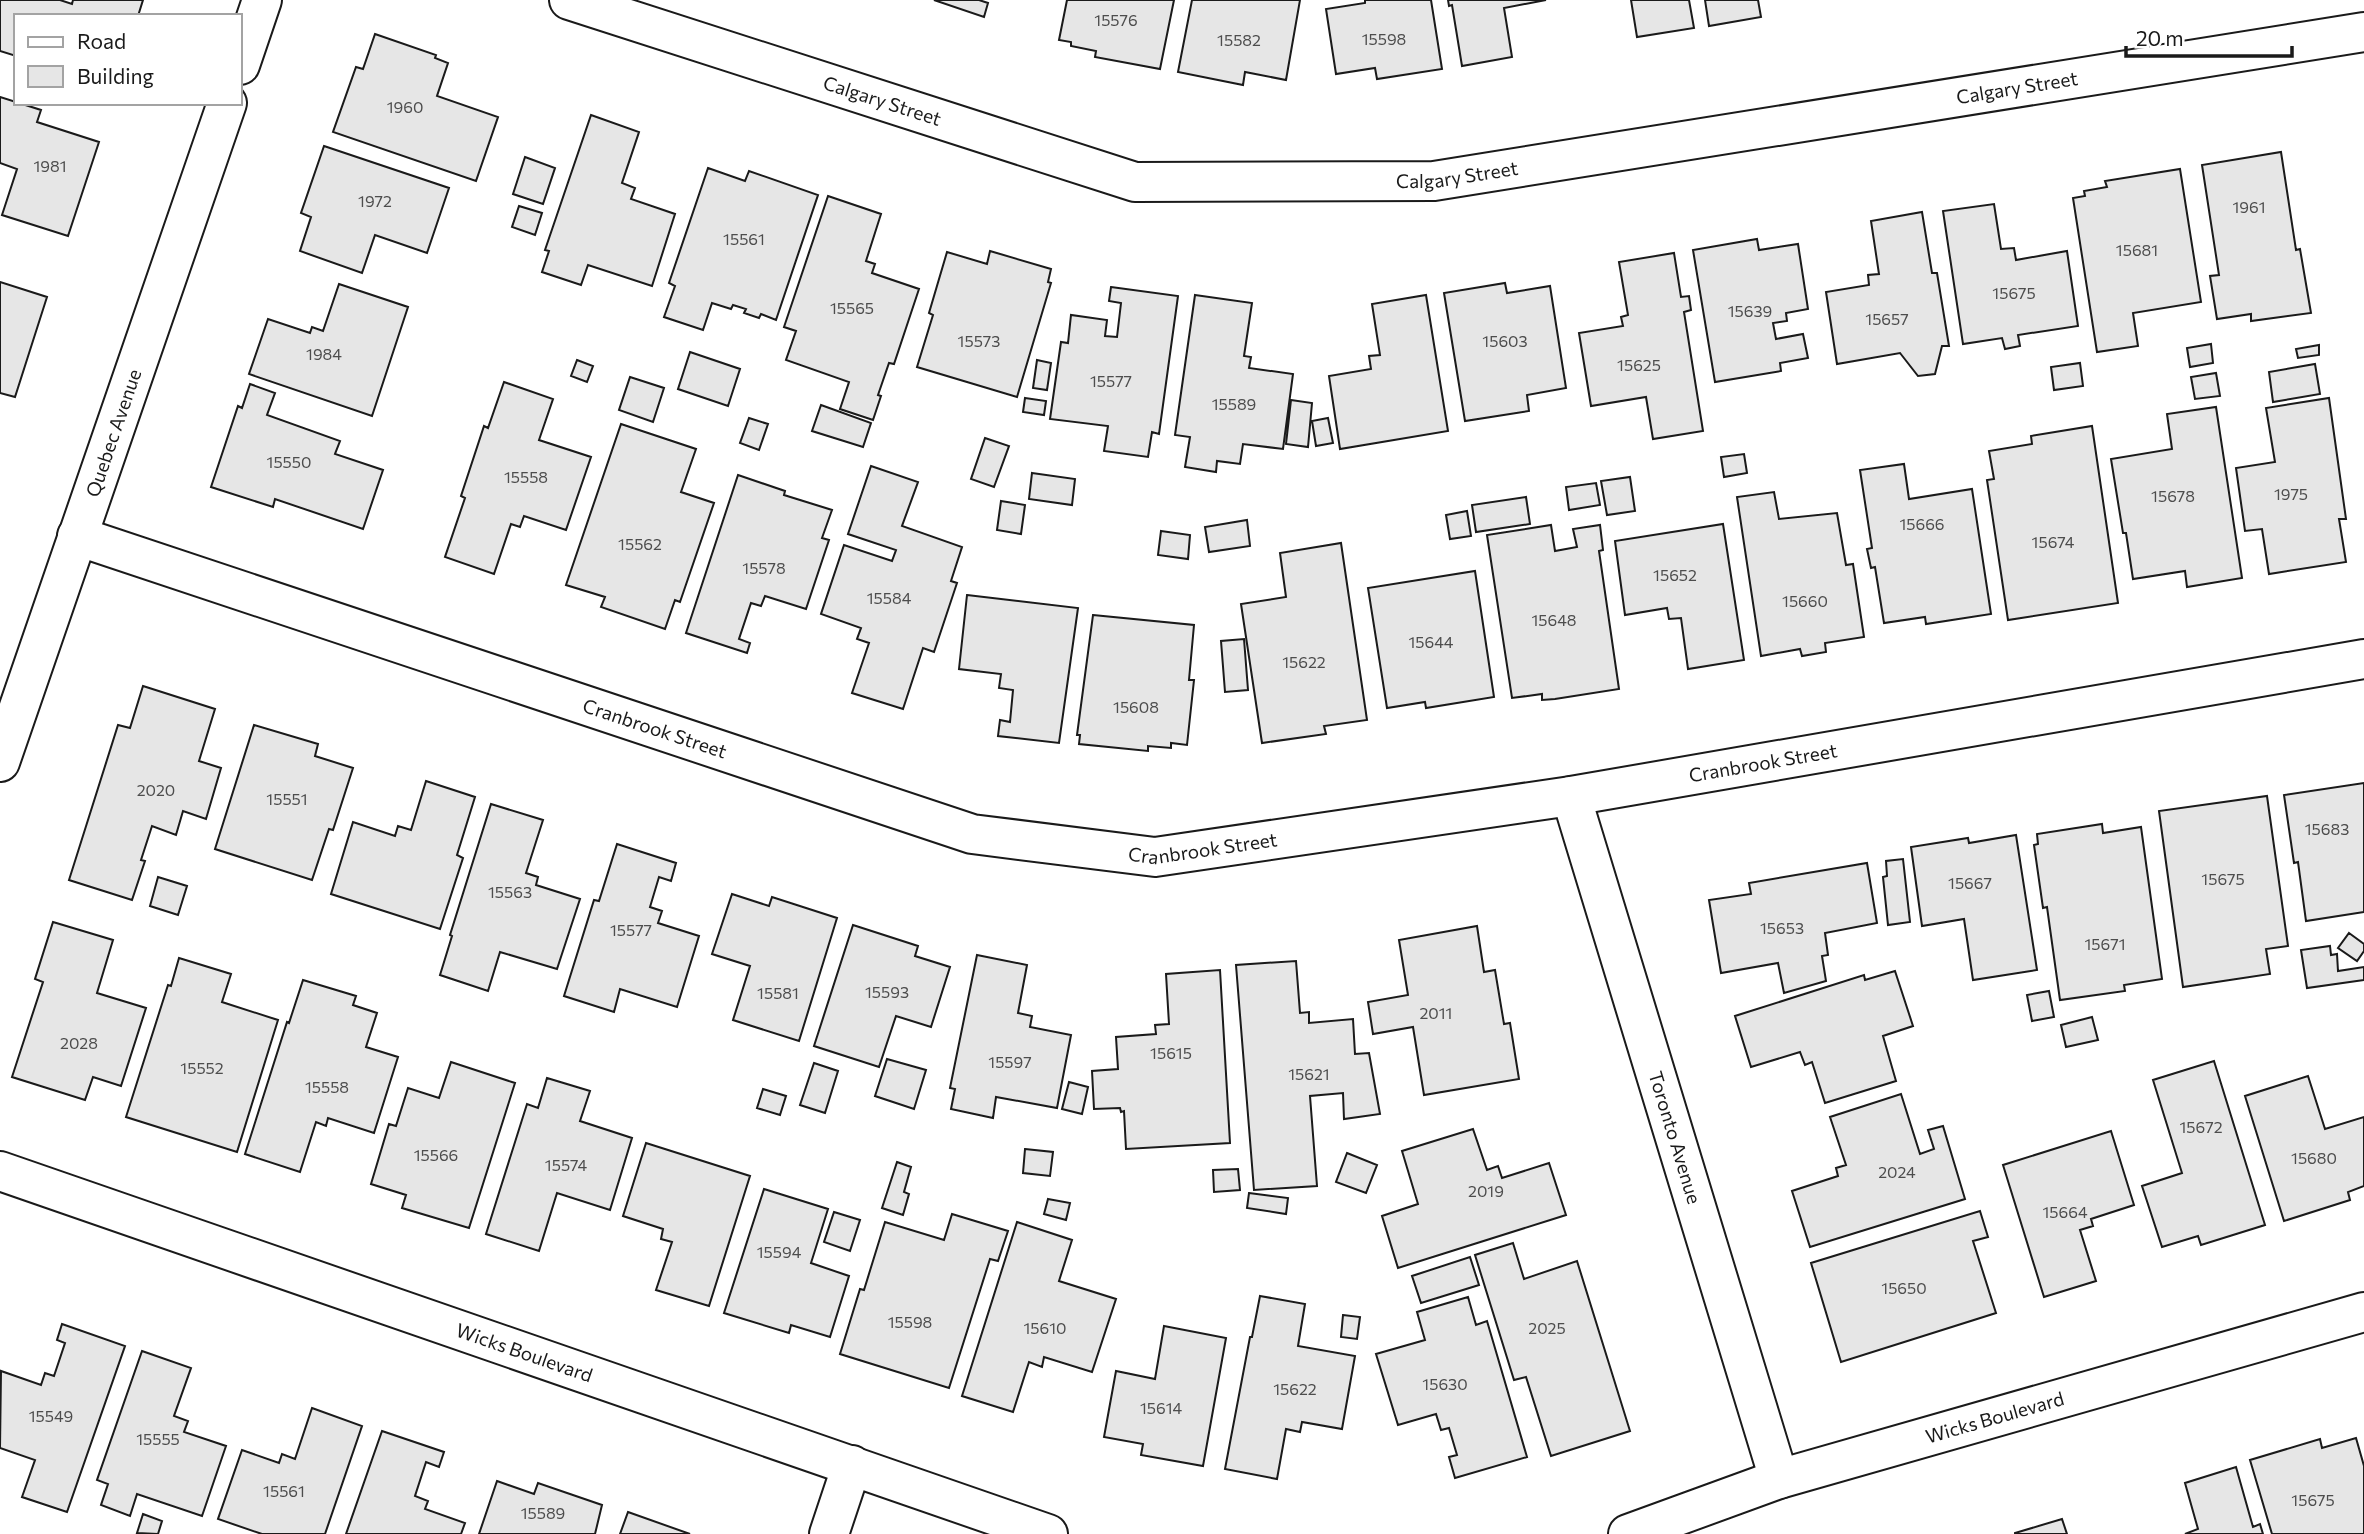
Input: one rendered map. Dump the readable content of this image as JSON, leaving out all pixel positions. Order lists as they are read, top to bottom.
{
  "streets": {
    "street": [
      "Calgary Street",
      "Quebec Avenue",
      "Cranbrook Street",
      "Toronto Avenue",
      "Wicks Boulevard"
    ]
  },
  "crossings": [
    ["Quebec Avenue", "Cranbrook Street"],
    ["Cranbrook Street", "Toronto Avenue"],
    ["Toronto Avenue", "Wicks Boulevard"]
  ],
  "house_numbers": [
    "15576",
    "15598",
    "15582",
    "1960",
    "1981",
    "1972",
    "1961",
    "15561",
    "15681",
    "15675",
    "15565",
    "15639",
    "15657",
    "15573",
    "15603",
    "1984",
    "15625",
    "15577",
    "15589",
    "15550",
    "15558",
    "1975",
    "15678",
    "15666",
    "15674",
    "15562",
    "15578",
    "15652",
    "15584",
    "15660",
    "15648",
    "15644",
    "15622",
    "15608",
    "2020",
    "15551",
    "15683",
    "15675",
    "15667",
    "15563",
    "15653",
    "15577",
    "15671",
    "15593",
    "15581",
    "2011",
    "2028",
    "15615",
    "15597",
    "15552",
    "15621",
    "15558",
    "15672",
    "15566",
    "15680",
    "15574",
    "2024",
    "2019",
    "15664",
    "15594",
    "15650",
    "15598",
    "15610",
    "2025",
    "15630",
    "15622",
    "15614",
    "15549",
    "15555",
    "15561",
    "15675",
    "15589"
  ],
  "legend": ["Road", "Building"],
  "scale_bar": "20 m"
}
